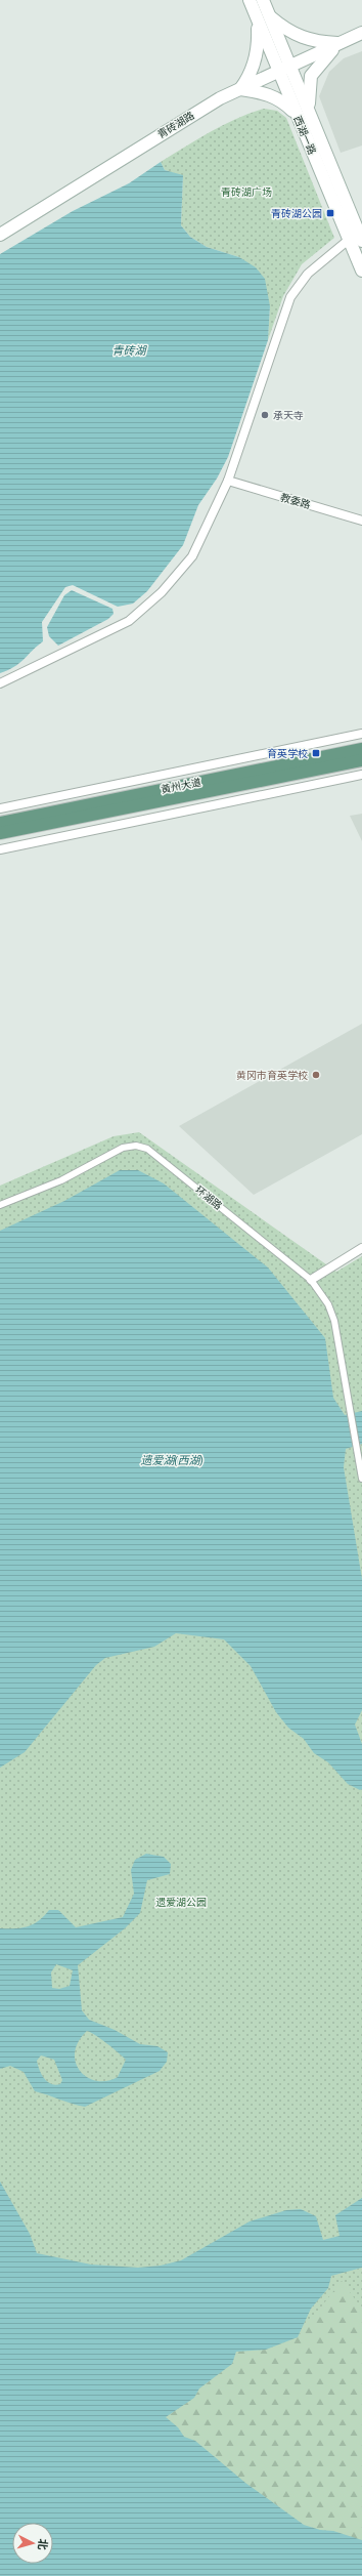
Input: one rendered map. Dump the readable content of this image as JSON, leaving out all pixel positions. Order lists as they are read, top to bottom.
{
  "streets": {
    "main road": ["青砖湖路", "西湖一路", "黄州大道"],
    "street": ["教委路", "环湖路"]
  },
  "crossings": [
    ["青砖湖路", "西湖一路"]
  ],
  "water": ["青砖湖", "遗爱湖(西湖)"],
  "parks": ["青砖湖广场", "遗爱湖公园"],
  "places": {
    "transit": ["青砖湖公园", "育英学校"],
    "other": ["承天寺", "黄冈市育英学校"]
  },
  "north": "right"
}
